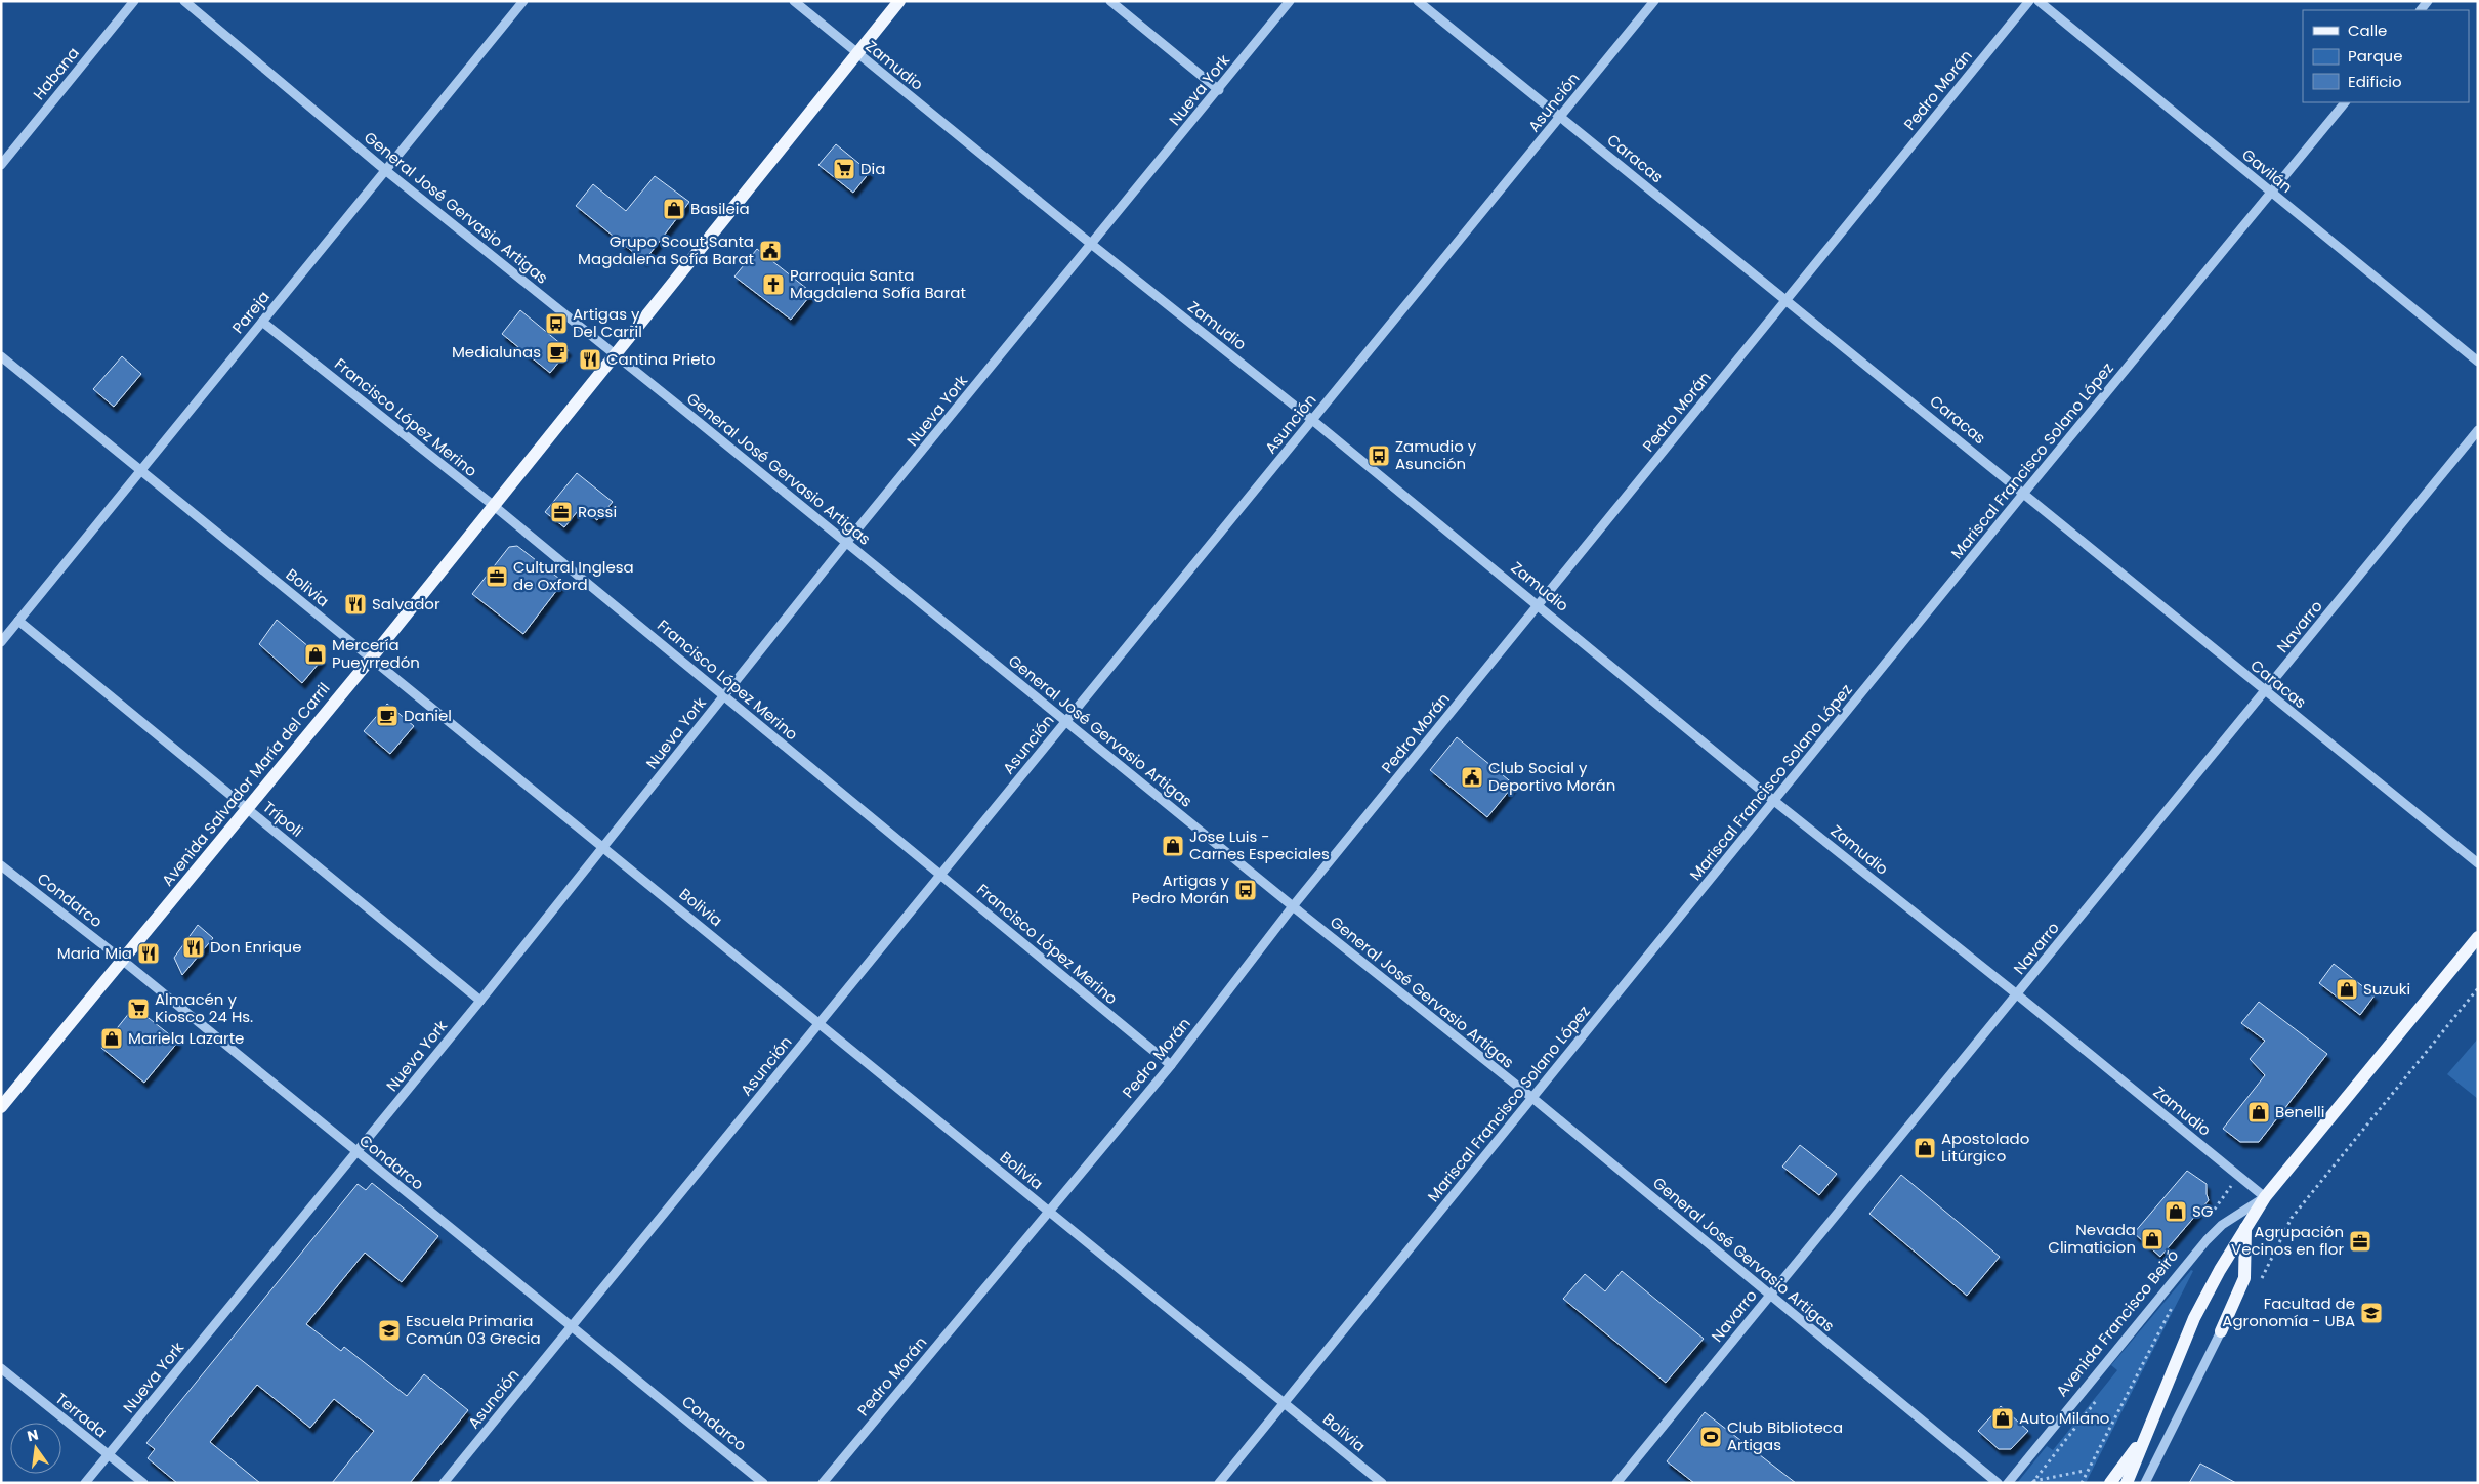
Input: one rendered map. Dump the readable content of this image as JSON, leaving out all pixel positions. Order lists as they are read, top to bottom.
{
  "streets": {
    "main road": ["Avenida Salvador María del Carril", "Avenida Francisco Beiró"],
    "street": [
      "Zamudio",
      "Habana",
      "Nueva York",
      "Pedro Morán",
      "Asunción",
      "Caracas",
      "Gavilán",
      "General José Gervasio Artigas",
      "Pareja",
      "Francisco López Merino",
      "Mariscal Francisco Solano López",
      "Bolivia",
      "Navarro",
      "Trípoli",
      "Condarco",
      "Terrada"
    ]
  },
  "crossings": [
    ["Zamudio", "Nueva York"],
    ["Zamudio", "Pedro Morán"],
    ["Zamudio", "Asunción"],
    ["Zamudio", "Mariscal Francisco Solano López"],
    ["Zamudio", "Navarro"],
    ["Zamudio", "Avenida Salvador María del Carril"],
    ["Zamudio", "Avenida Francisco Beiró"],
    ["Nueva York", "General José Gervasio Artigas"],
    ["Nueva York", "Francisco López Merino"],
    ["Nueva York", "Bolivia"],
    ["Nueva York", "Trípoli"],
    ["Nueva York", "Condarco"],
    ["Nueva York", "Terrada"],
    ["Pedro Morán", "Caracas"],
    ["Pedro Morán", "General José Gervasio Artigas"],
    ["Pedro Morán", "Francisco López Merino"],
    ["Pedro Morán", "Bolivia"],
    ["Asunción", "Caracas"],
    ["Asunción", "General José Gervasio Artigas"],
    ["Asunción", "Francisco López Merino"],
    ["Asunción", "Bolivia"],
    ["Asunción", "Condarco"],
    ["Caracas", "Mariscal Francisco Solano López"],
    ["Caracas", "Navarro"],
    ["Gavilán", "Mariscal Francisco Solano López"],
    ["General José Gervasio Artigas", "Pareja"],
    ["General José Gervasio Artigas", "Mariscal Francisco Solano López"],
    ["General José Gervasio Artigas", "Navarro"],
    ["General José Gervasio Artigas", "Avenida Salvador María del Carril"],
    ["Pareja", "Francisco López Merino"],
    ["Pareja", "Bolivia"],
    ["Pareja", "Trípoli"],
    ["Francisco López Merino", "Avenida Salvador María del Carril"],
    ["Mariscal Francisco Solano López", "Bolivia"],
    ["Bolivia", "Avenida Salvador María del Carril"],
    ["Avenida Salvador María del Carril", "Trípoli"],
    ["Avenida Salvador María del Carril", "Condarco"]
  ],
  "places": {
    "supermarket": ["Dia", "Almacén y Kiosco 24 Hs."],
    "shop": [
      "Basileia",
      "Mercería Pueyrredón",
      "Jose Luis - Carnes Especiales",
      "Suzuki",
      "Mariela Lazarte",
      "Benelli",
      "Apostolado Litúrgico",
      "SG",
      "Nevada Climaticion",
      "Auto Milano"
    ],
    "public building": ["Grupo Scout Santa Magdalena Sofía Barat", "Club Social y Deportivo Morán"],
    "church": ["Parroquia Santa Magdalena Sofía Barat"],
    "bus stop": ["Artigas y Del Carril", "Zamudio y Asunción", "Artigas y Pedro Morán"],
    "cafe": ["Medialunas", "Daniel"],
    "restaurant": [
      "Cantina Prieto",
      "Salvador",
      "Don Enrique",
      "Maria Mia"
    ],
    "office": ["Rossi", "Cultural Inglesa de Oxford", "Agrupación Vecinos en flor"],
    "school or university": ["Facultad de Agronomía - UBA", "Escuela Primaria Común 03 Grecia"],
    "sports": ["Club Biblioteca Artigas"]
  },
  "legend": ["Calle", "Parque", "Edificio"],
  "north": "top"
}
